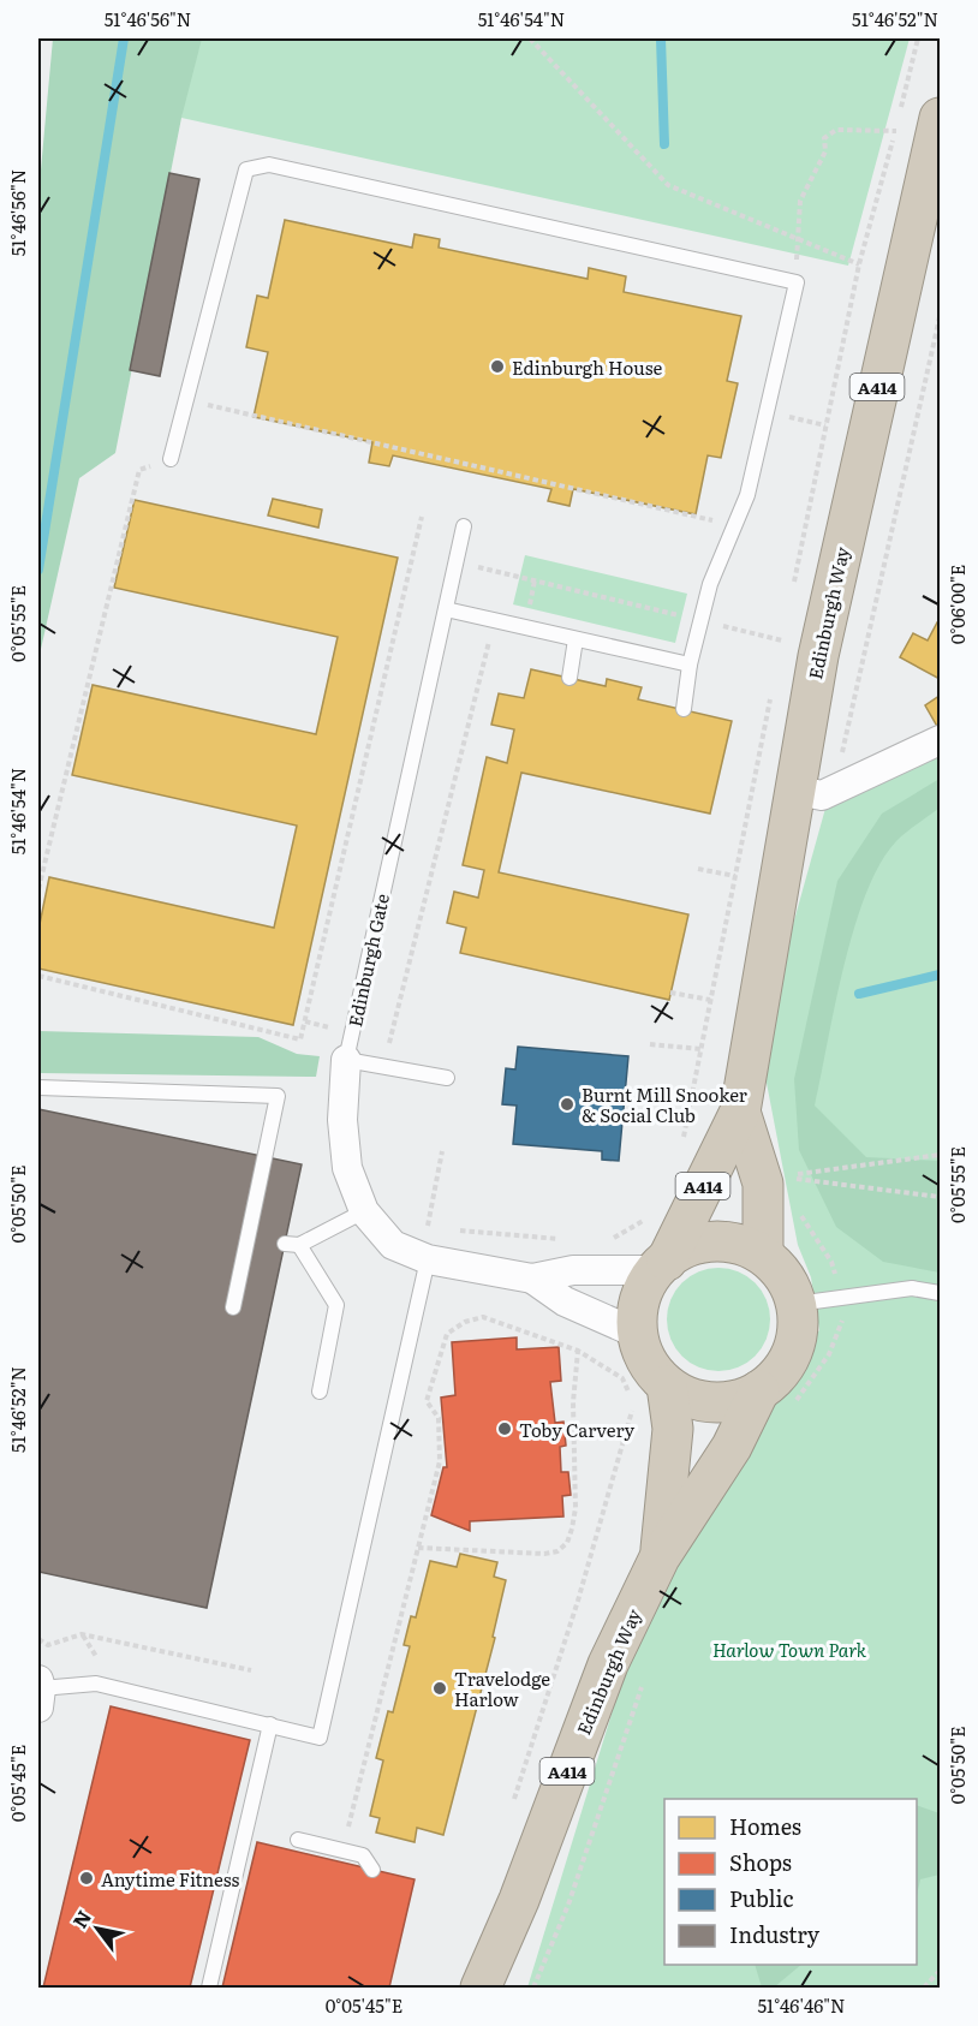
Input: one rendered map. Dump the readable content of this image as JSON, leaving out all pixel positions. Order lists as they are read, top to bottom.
{
  "streets": {
    "highway": ["A414", "Edinburgh Way"],
    "street": ["Edinburgh Gate"]
  },
  "crossings": [
    ["Edinburgh Way", "Edinburgh Gate"]
  ],
  "parks": ["Harlow Town Park"],
  "places": [
    "Edinburgh House",
    "Burnt Mill Snooker & Social Club",
    "Toby Carvery",
    "Travelodge Harlow",
    "Anytime Fitness"
  ],
  "legend": [
    "Homes",
    "Shops",
    "Public",
    "Industry"
  ],
  "north": "top left",
  "coordinates": [
    "51°46'56\"N",
    "51°46'54\"N",
    "51°46'52\"N",
    "0°06'00\"E",
    "0°05'55\"E",
    "0°05'50\"E",
    "0°05'45\"E",
    "51°46'46\"N"
  ]
}
